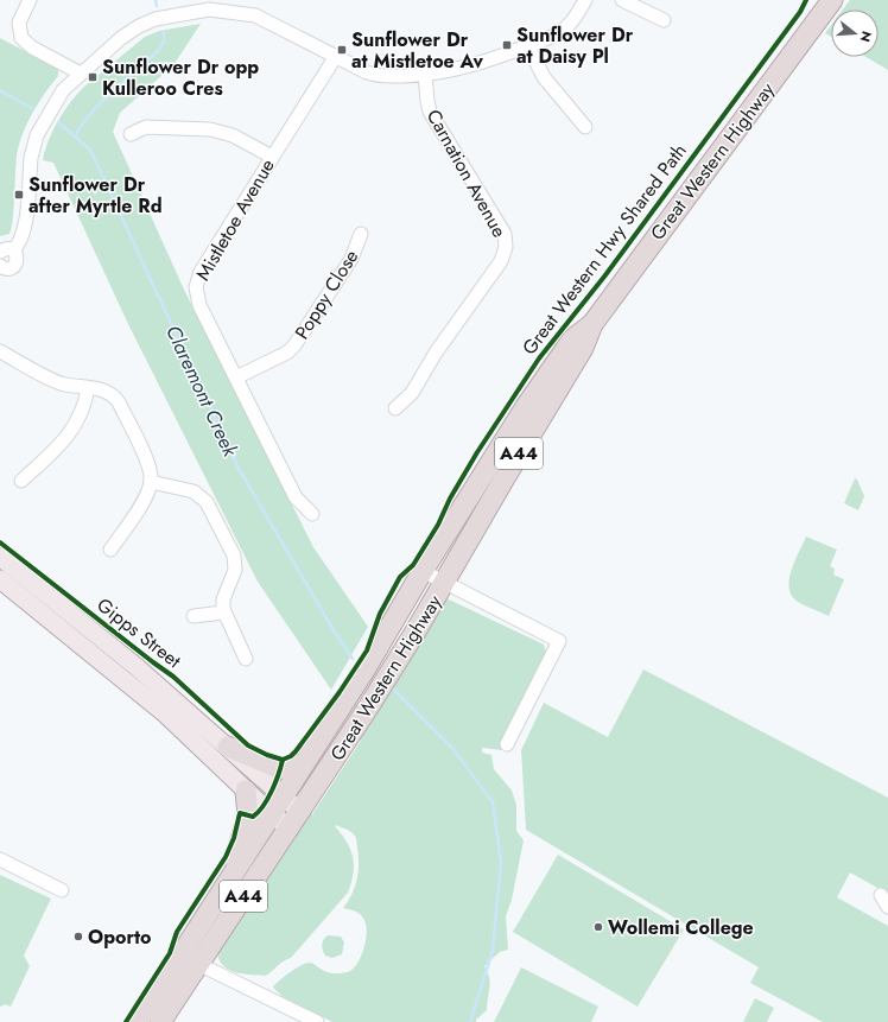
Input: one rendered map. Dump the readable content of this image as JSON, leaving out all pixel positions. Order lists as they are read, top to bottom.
{
  "streets": {
    "highway": ["Great Western Highway", "A44"],
    "main road": ["Gipps Street"],
    "street": ["Carnation Avenue", "Mistletoe Avenue", "Poppy Close"],
    "cycle path": ["Great Western Hwy Shared Path"]
  },
  "crossings": [
    ["Great Western Highway", "Gipps Street"],
    ["Mistletoe Avenue", "Poppy Close"]
  ],
  "water": ["Claremont Creek"],
  "places": {
    "transit": [
      "Sunflower Dr at Daisy Pl",
      "Sunflower Dr at Mistletoe Av",
      "Sunflower Dr opp Kulleroo Cres",
      "Sunflower Dr after Myrtle Rd"
    ],
    "other": ["Wollemi College", "Oporto"]
  },
  "north": "right"
}
